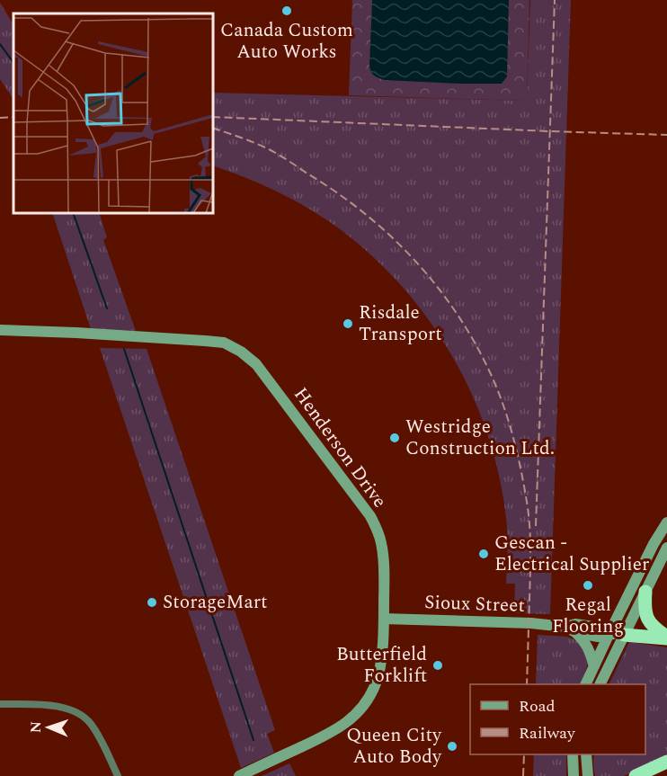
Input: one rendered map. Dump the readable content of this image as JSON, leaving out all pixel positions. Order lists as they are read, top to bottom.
{
  "streets": {
    "street": ["Henderson Drive", "Sioux Street"]
  },
  "crossings": [
    ["Henderson Drive", "Sioux Street"]
  ],
  "places": [
    "Canada Custom Auto Works",
    "Risdale Transport",
    "Westridge Construction Ltd.",
    "Gescan - Electrical Supplier",
    "Regal Flooring",
    "StorageMart",
    "Butterfield Forklift",
    "Queen City Auto Body"
  ],
  "legend": ["Road", "Railway"],
  "north": "left"
}
